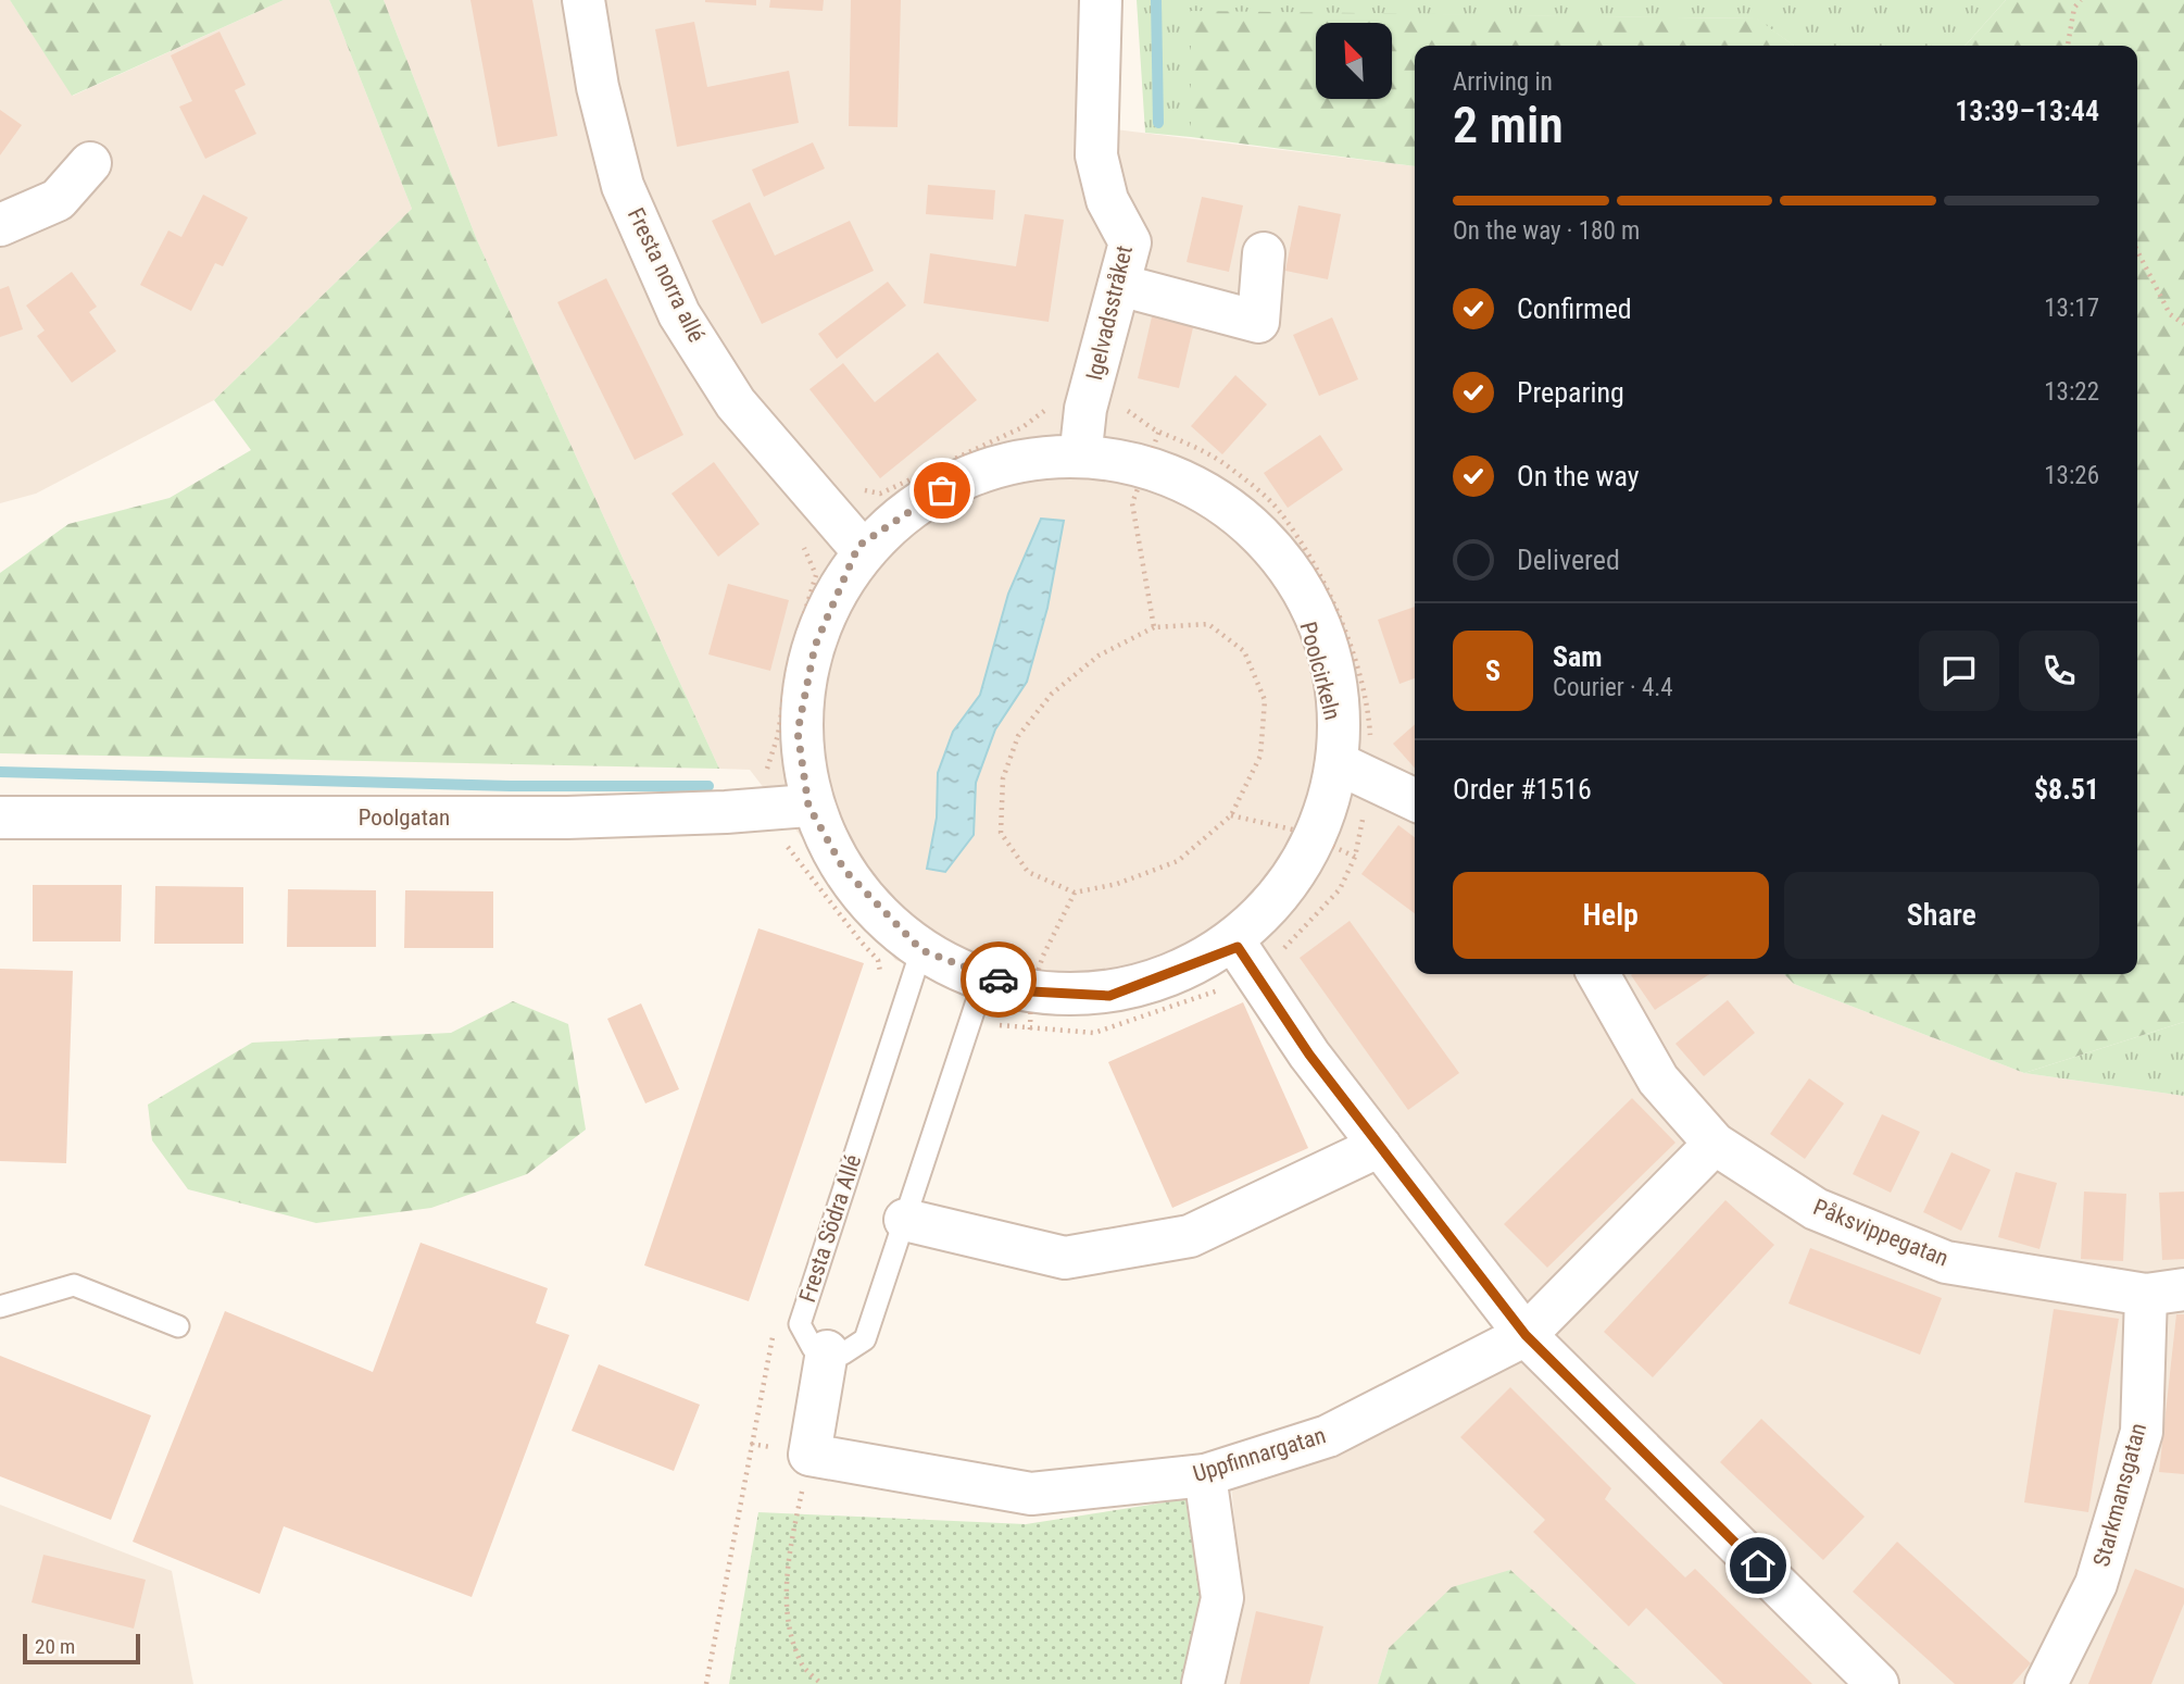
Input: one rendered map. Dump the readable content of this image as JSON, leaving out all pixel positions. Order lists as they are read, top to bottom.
{
  "streets": {
    "street": [
      "Fresta norra allé",
      "Igelvadsstråket",
      "Poolcirkeln",
      "Poolgatan",
      "Påksvippegatan",
      "Uppfinnargatan",
      "Starkmansgatan"
    ],
    "lane": ["Fresta Södra Allé"]
  },
  "crossings": [
    ["Fresta norra allé", "Poolcirkeln"],
    ["Igelvadsstråket", "Poolcirkeln"],
    ["Poolcirkeln", "Poolgatan"],
    ["Poolcirkeln", "Fresta Södra Allé"],
    ["Påksvippegatan", "Uppfinnargatan"],
    ["Påksvippegatan", "Starkmansgatan"]
  ],
  "scale_bar": "20 m",
  "north": "top left",
  "page": {
    "heading": ["2 min", "Arriving in", "13:39–13:44"],
    "panel": [
      "Sam",
      "Courier · 4.4",
      "Order #1516",
      "$8.51"
    ],
    "bar": "On the way · 180 m",
    "list": [
      ["Confirmed", "13:17"],
      ["Preparing", "13:22"],
      ["On the way", "13:26"],
      "Delivered"
    ],
    "round": "S",
    "buttons": ["Help", "Share"],
    "scale": "20 m"
  }
}
